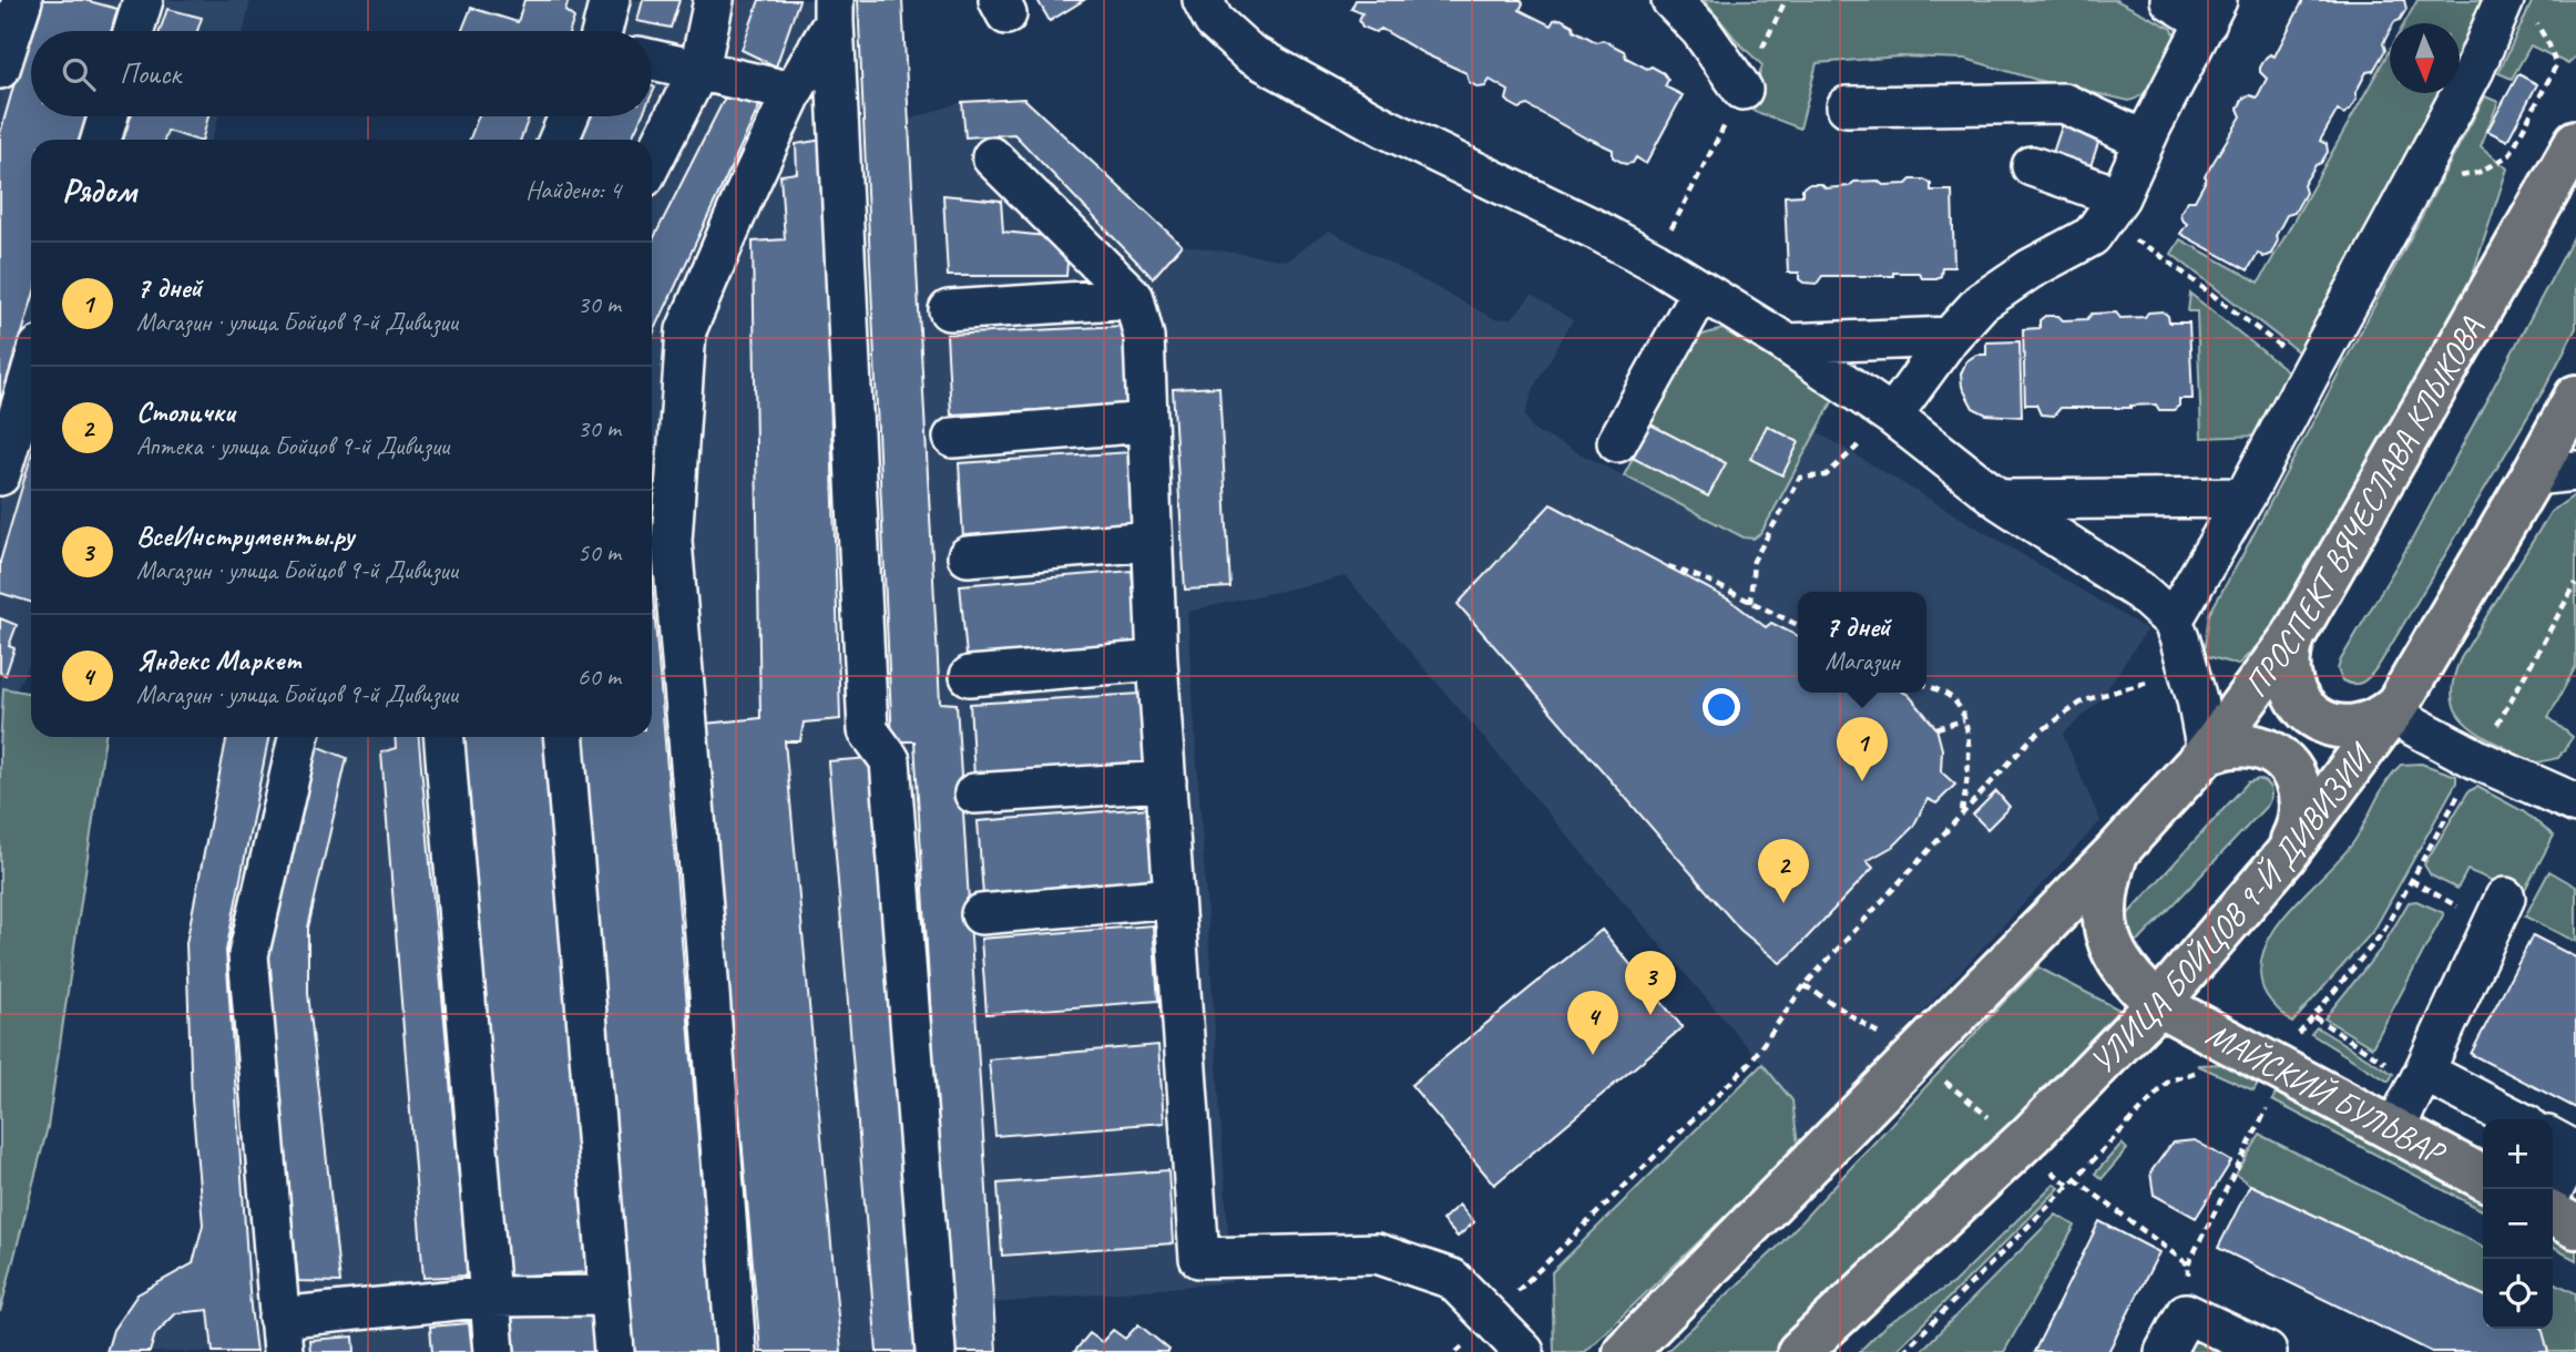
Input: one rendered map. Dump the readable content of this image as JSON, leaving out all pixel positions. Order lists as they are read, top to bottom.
{
  "streets": {
    "main road": ["ПРОСПЕКТ ВЯЧЕСЛАВА КЛЫКОВА", "УЛИЦА БОЙЦОВ 9-Й ДИВИЗИИ", "МАЙСКИЙ БУЛЬВАР"]
  },
  "crossings": [
    ["ПРОСПЕКТ ВЯЧЕСЛАВА КЛЫКОВА", "МАЙСКИЙ БУЛЬВАР"],
    ["УЛИЦА БОЙЦОВ 9-Й ДИВИЗИИ", "МАЙСКИЙ БУЛЬВАР"]
  ],
  "north": "bottom",
  "page": {
    "search": "Поиск",
    "heading": ["Рядом", "Найдено: 4"],
    "list": [
      {
        "mark": "1",
        "name": "7 дней",
        "note": "Магазин · улица Бойцов 9-й Дивизии",
        "value": "30 m"
      },
      {
        "mark": "2",
        "name": "Столички",
        "note": "Аптека · улица Бойцов 9-й Дивизии",
        "value": "30 m"
      },
      {
        "mark": "3",
        "name": "ВсеИнструменты.ру",
        "note": "Магазин · улица Бойцов 9-й Дивизии",
        "value": "50 m"
      },
      {
        "mark": "4",
        "name": "Яндекс Маркет",
        "note": "Магазин · улица Бойцов 9-й Дивизии",
        "value": "60 m"
      }
    ],
    "popup": ["7 дней", "Магазин"],
    "pins": [
      "1",
      "2",
      "3",
      "4"
    ],
    "map_buttons": ["+", "−"]
  }
}
